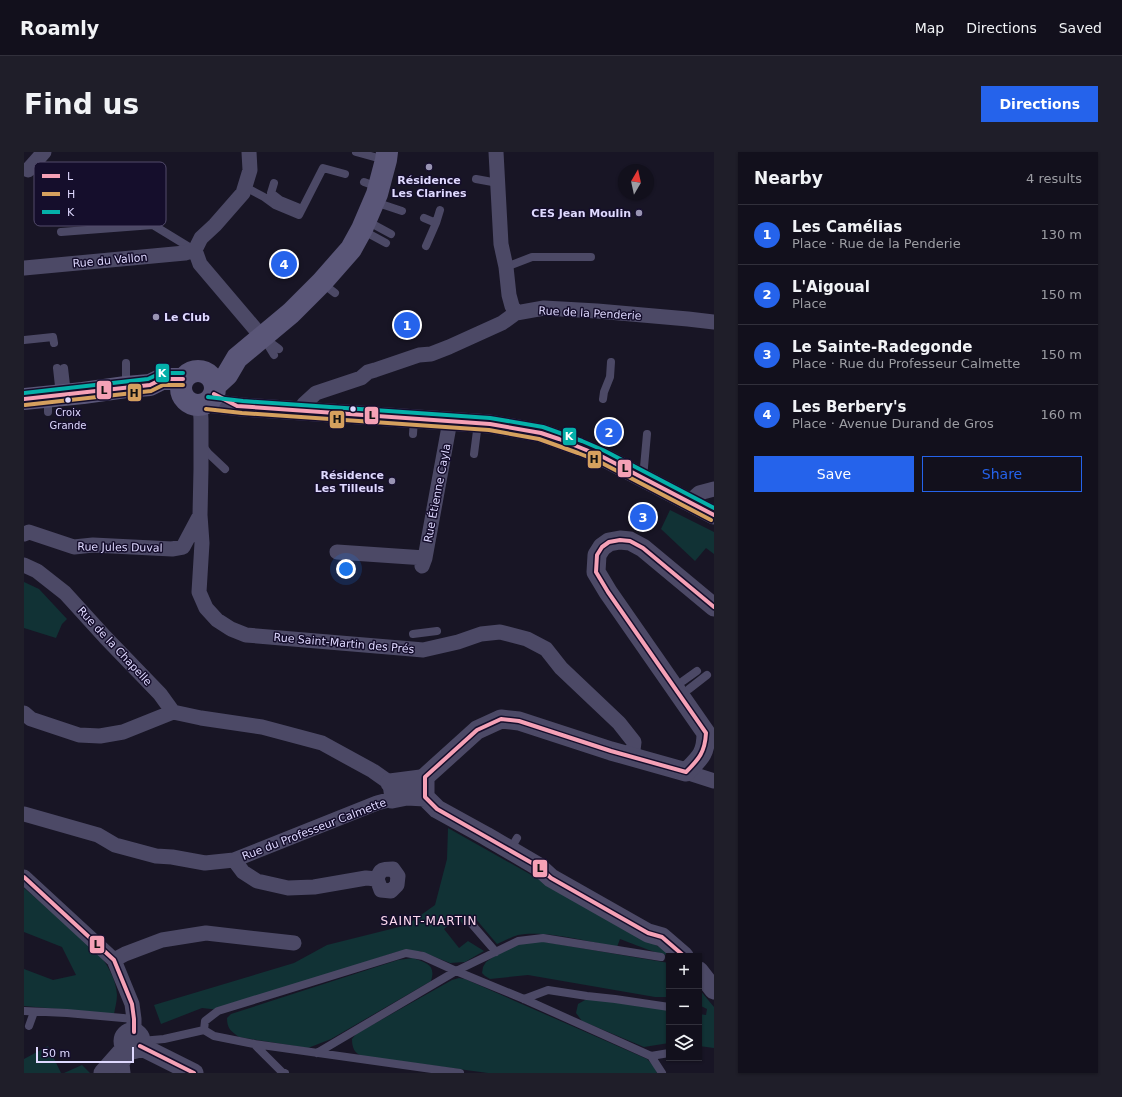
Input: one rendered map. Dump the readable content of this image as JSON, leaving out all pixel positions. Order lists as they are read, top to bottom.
{
  "streets": {
    "street": [
      "Rue du Vallon",
      "Rue de la Penderie",
      "Rue Étienne Cayla",
      "Rue Jules Duval",
      "Rue Saint-Martin des Prés",
      "Rue de la Chapelle",
      "Rue du Professeur Calmette"
    ]
  },
  "crossings": [
    ["Rue Jules Duval", "Rue Saint-Martin des Prés"]
  ],
  "districts": ["SAINT-MARTIN"],
  "places": [
    "Résidence Les Clarines",
    "CES Jean Moulin",
    "Le Club",
    "Croix Grande",
    "Résidence Les Tilleuls"
  ],
  "lines": ["transit line K", "transit line L", "transit line H"],
  "legend": ["L", "H", "K"],
  "scale_bar": "50 m",
  "north": "top",
  "page": {
    "header": "Roamly",
    "nav": ["Map", "Directions", "Saved"],
    "buttons": [
      "Directions",
      ["Save", "Share"]
    ],
    "title": "Find us",
    "heading": ["Nearby", "4 results"],
    "list": [
      {
        "mark": "1",
        "name": "Les Camélias",
        "note": "Place · Rue de la Penderie",
        "value": "130 m"
      },
      {
        "mark": "2",
        "name": "L'Aigoual",
        "note": "Place",
        "value": "150 m"
      },
      {
        "mark": "3",
        "name": "Le Sainte-Radegonde",
        "note": "Place · Rue du Professeur Calmette",
        "value": "150 m"
      },
      {
        "mark": "4",
        "name": "Les Berbery's",
        "note": "Place · Avenue Durand de Gros",
        "value": "160 m"
      }
    ],
    "pins": [
      "4",
      "1",
      "2",
      "3"
    ],
    "map_buttons": ["+", "−"],
    "scale": "50 m"
  }
}
